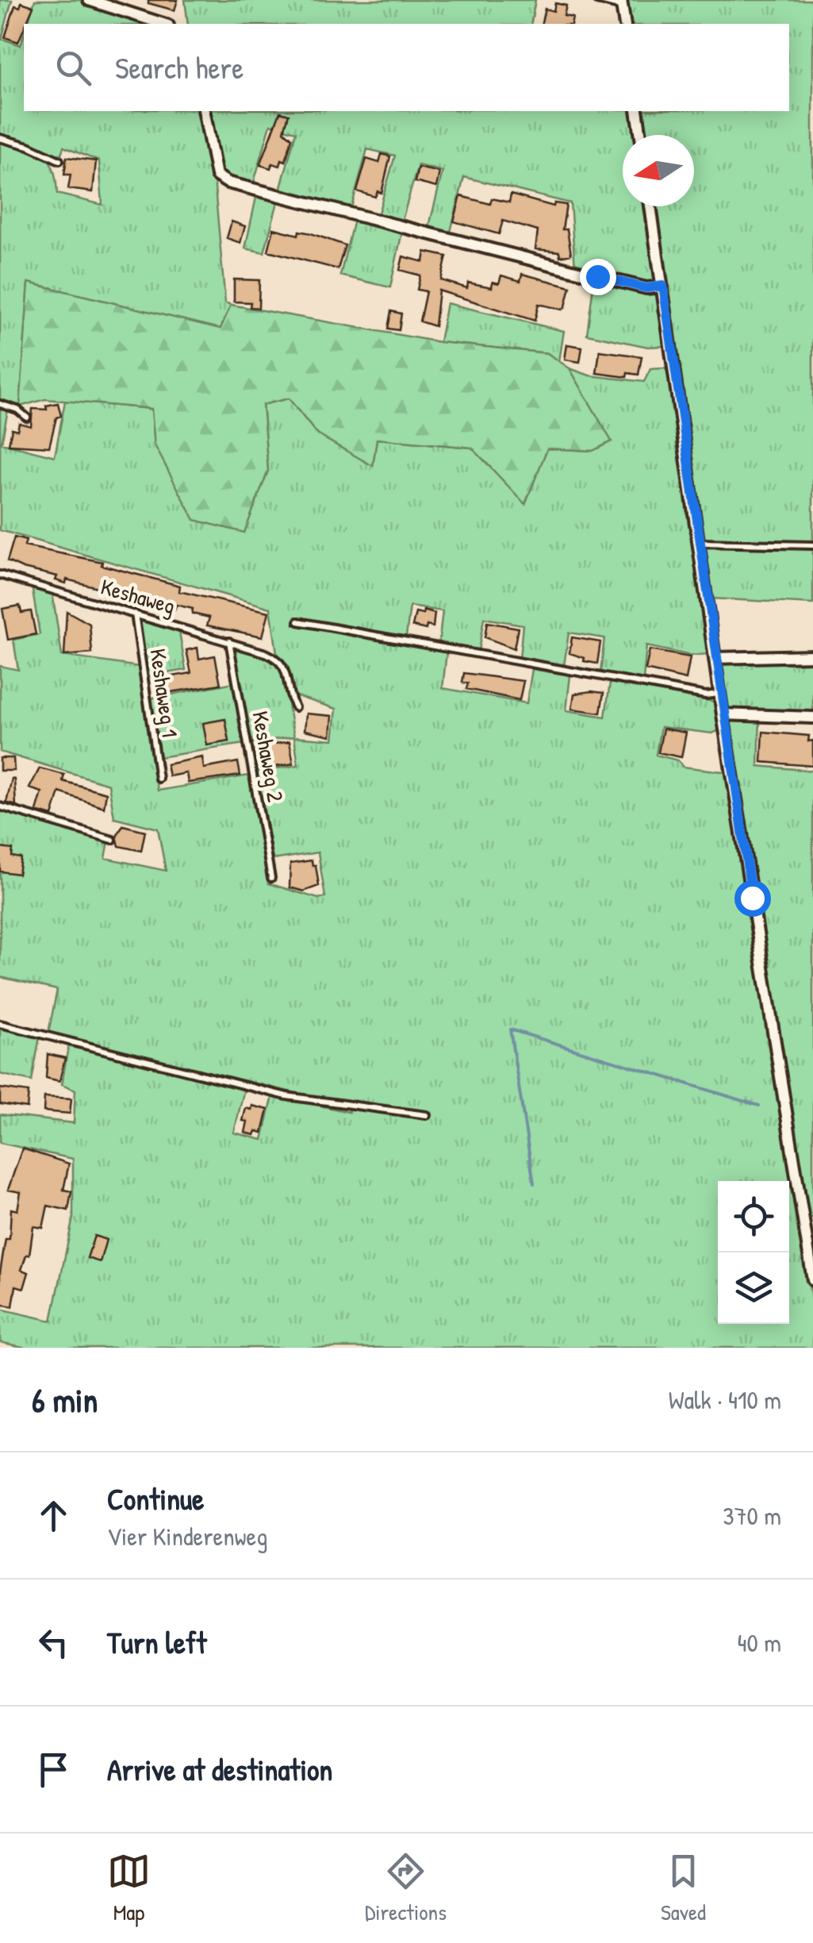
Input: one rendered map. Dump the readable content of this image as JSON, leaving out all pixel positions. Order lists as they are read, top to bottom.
{
  "streets": {
    "lane": ["Keshaweg", "Keshaweg 1", "Keshaweg 2"]
  },
  "crossings": [
    ["Keshaweg", "Keshaweg 1"],
    ["Keshaweg", "Keshaweg 2"]
  ],
  "north": "left",
  "page": {
    "search": "Search here",
    "heading": ["6 min", "Walk · 410 m"],
    "list": [
      ["Continue", "Vier Kinderenweg", "370 m"],
      ["Turn left", "40 m"],
      "Arrive at destination"
    ],
    "nav": ["Map", "Directions", "Saved"]
  }
}
